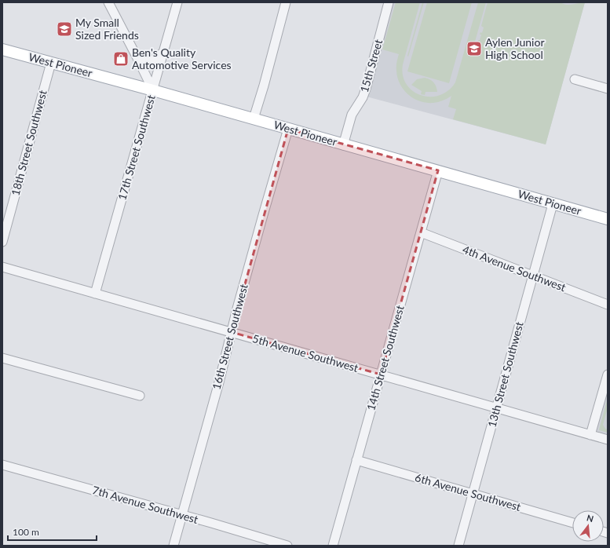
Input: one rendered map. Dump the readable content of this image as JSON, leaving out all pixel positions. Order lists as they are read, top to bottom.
{
  "streets": {
    "main road": ["West Pioneer"],
    "street": [
      "15th Street",
      "18th Street Southwest",
      "17th Street Southwest",
      "4th Avenue Southwest",
      "16th Street Southwest",
      "5th Avenue Southwest",
      "14th Street Southwest",
      "13th Street Southwest",
      "6th Avenue Southwest",
      "7th Avenue Southwest"
    ]
  },
  "crossings": [
    ["West Pioneer", "15th Street"],
    ["West Pioneer", "18th Street Southwest"],
    ["West Pioneer", "17th Street Southwest"],
    ["West Pioneer", "16th Street Southwest"],
    ["West Pioneer", "14th Street Southwest"],
    ["West Pioneer", "13th Street Southwest"],
    ["17th Street Southwest", "5th Avenue Southwest"],
    ["4th Avenue Southwest", "14th Street Southwest"],
    ["4th Avenue Southwest", "13th Street Southwest"],
    ["16th Street Southwest", "5th Avenue Southwest"],
    ["16th Street Southwest", "7th Avenue Southwest"],
    ["5th Avenue Southwest", "14th Street Southwest"],
    ["5th Avenue Southwest", "13th Street Southwest"],
    ["14th Street Southwest", "6th Avenue Southwest"],
    ["13th Street Southwest", "6th Avenue Southwest"]
  ],
  "places": {
    "school or university": ["My Small Sized Friends", "Aylen Junior High School"],
    "shop": ["Ben's Quality Automotive Services"]
  },
  "scale_bar": "100 m",
  "north": "top"
}
